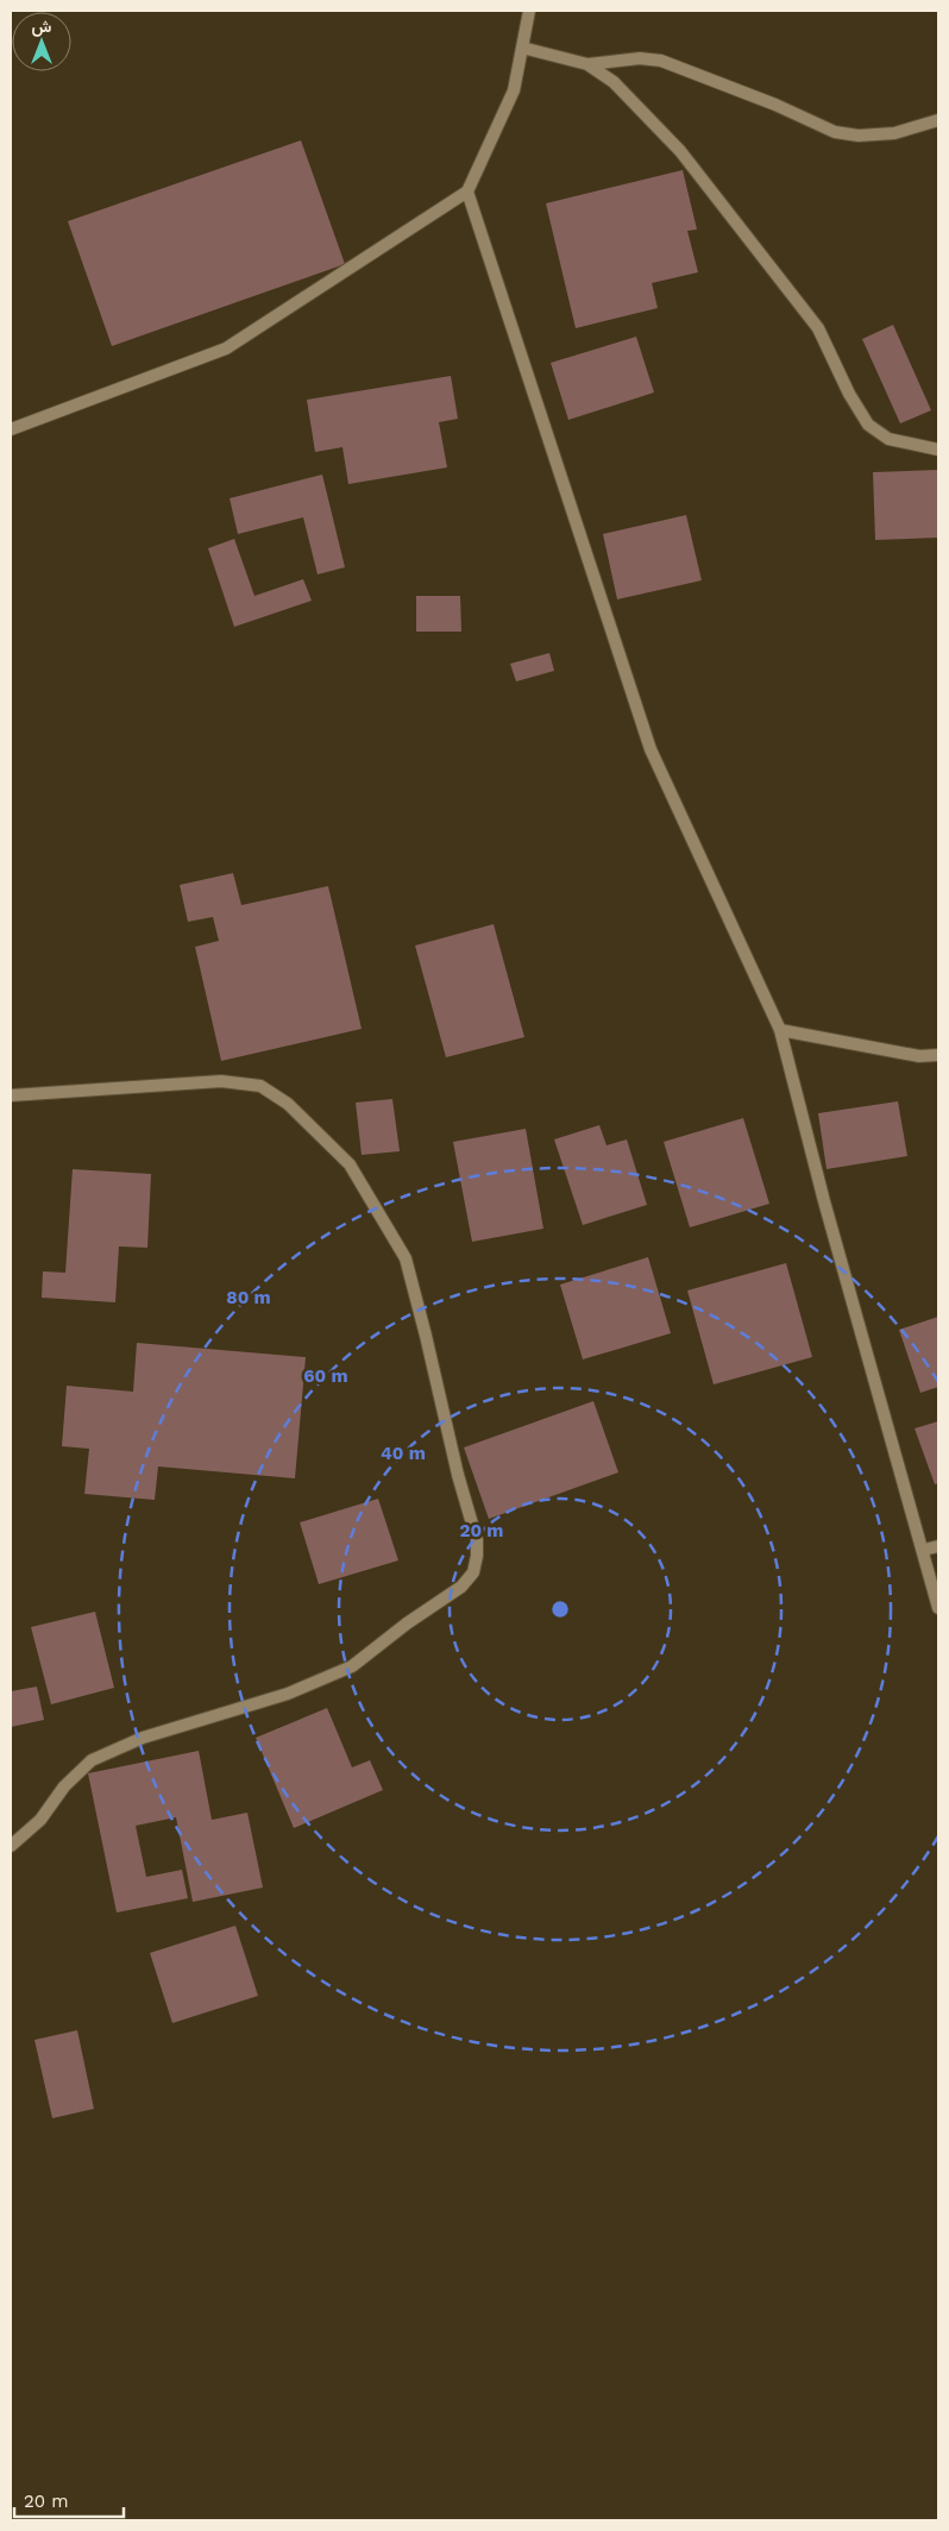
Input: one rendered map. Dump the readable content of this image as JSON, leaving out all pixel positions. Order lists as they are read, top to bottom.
{
  "scale_bar": "20 m",
  "north": "top",
  "rings": [
    "80 m",
    "60 m",
    "40 m",
    "20 m"
  ]
}
